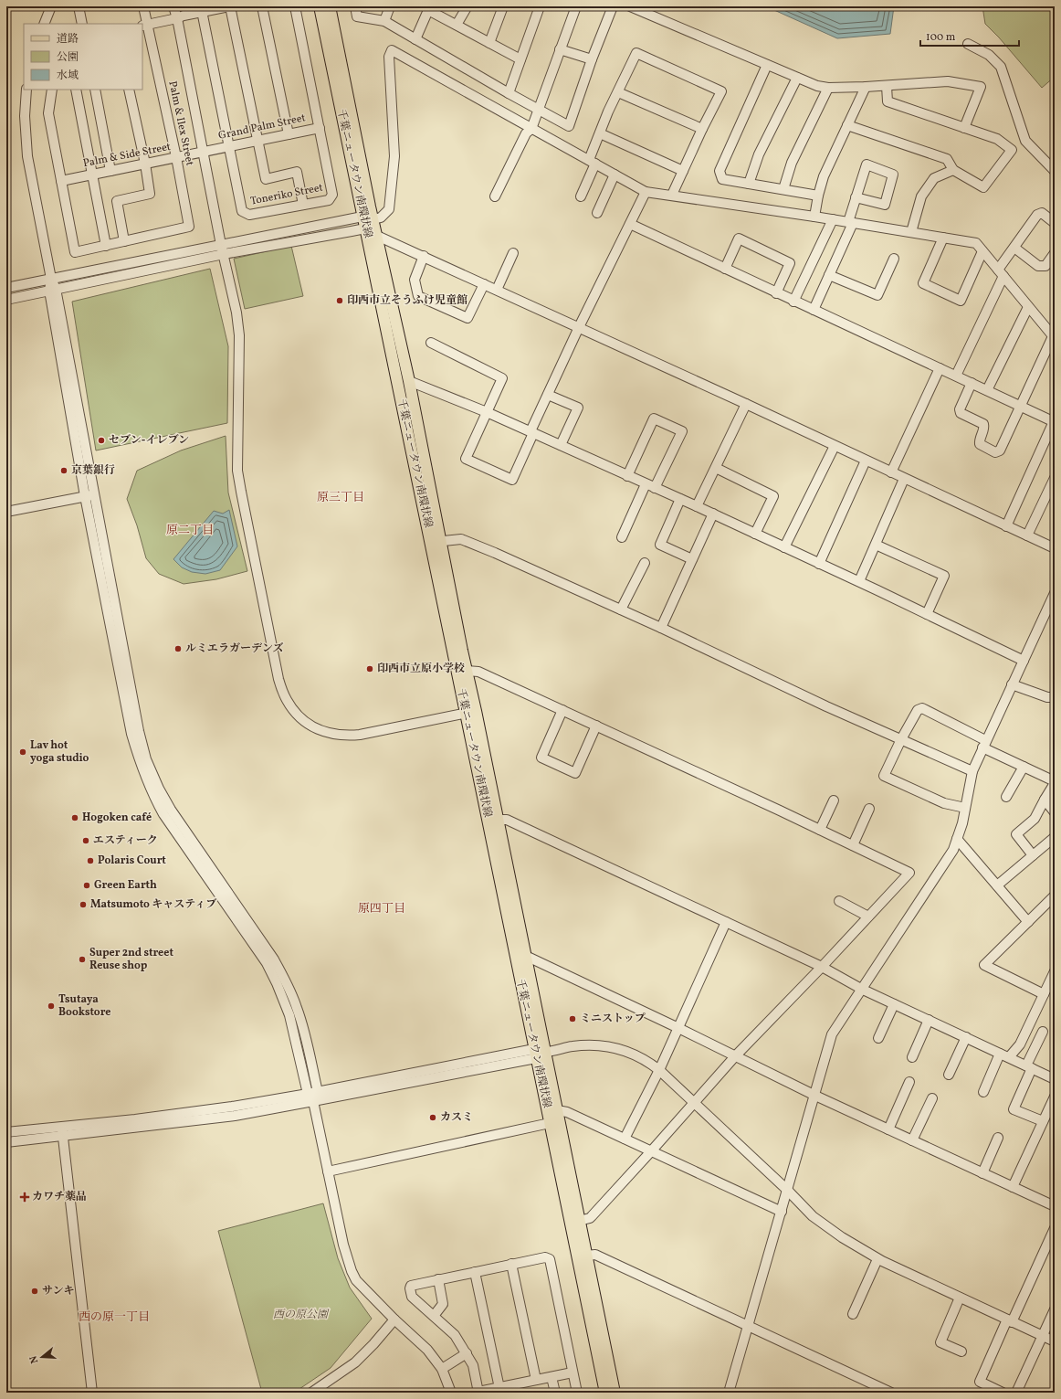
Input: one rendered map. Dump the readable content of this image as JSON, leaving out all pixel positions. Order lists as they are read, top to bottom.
{
  "streets": {
    "main road": ["千葉ニュータウン南環状線"],
    "street": [
      "Palm & Ilex Street",
      "Grand Palm Street",
      "Palm & Side Street",
      "Toneriko Street"
    ]
  },
  "crossings": [
    ["Palm & Ilex Street", "Palm & Side Street"],
    ["Grand Palm Street", "Palm & Side Street"],
    ["Grand Palm Street", "Toneriko Street"]
  ],
  "districts": [
    "原三丁目",
    "原二丁目",
    "原四丁目",
    "西の原一丁目"
  ],
  "parks": ["西の原公園"],
  "places": {
    "other": [
      "印西市立そうふけ児童館",
      "セブン-イレブン",
      "京葉銀行",
      "ルミエラガーデンズ",
      "印西市立原小学校",
      "Lav hot yoga studio",
      "Hogoken café",
      "エスティーク",
      "Polaris Court",
      "Green Earth",
      "Matsumoto キャスティブ",
      "Super 2nd street Reuse shop",
      "Tsutaya Bookstore",
      "ミニストップ",
      "カスミ",
      "サンキ"
    ],
    "health": ["カワチ薬品"]
  },
  "legend": ["道路", "公園", "水域"],
  "scale_bar": "100 m",
  "north": "left"
}
